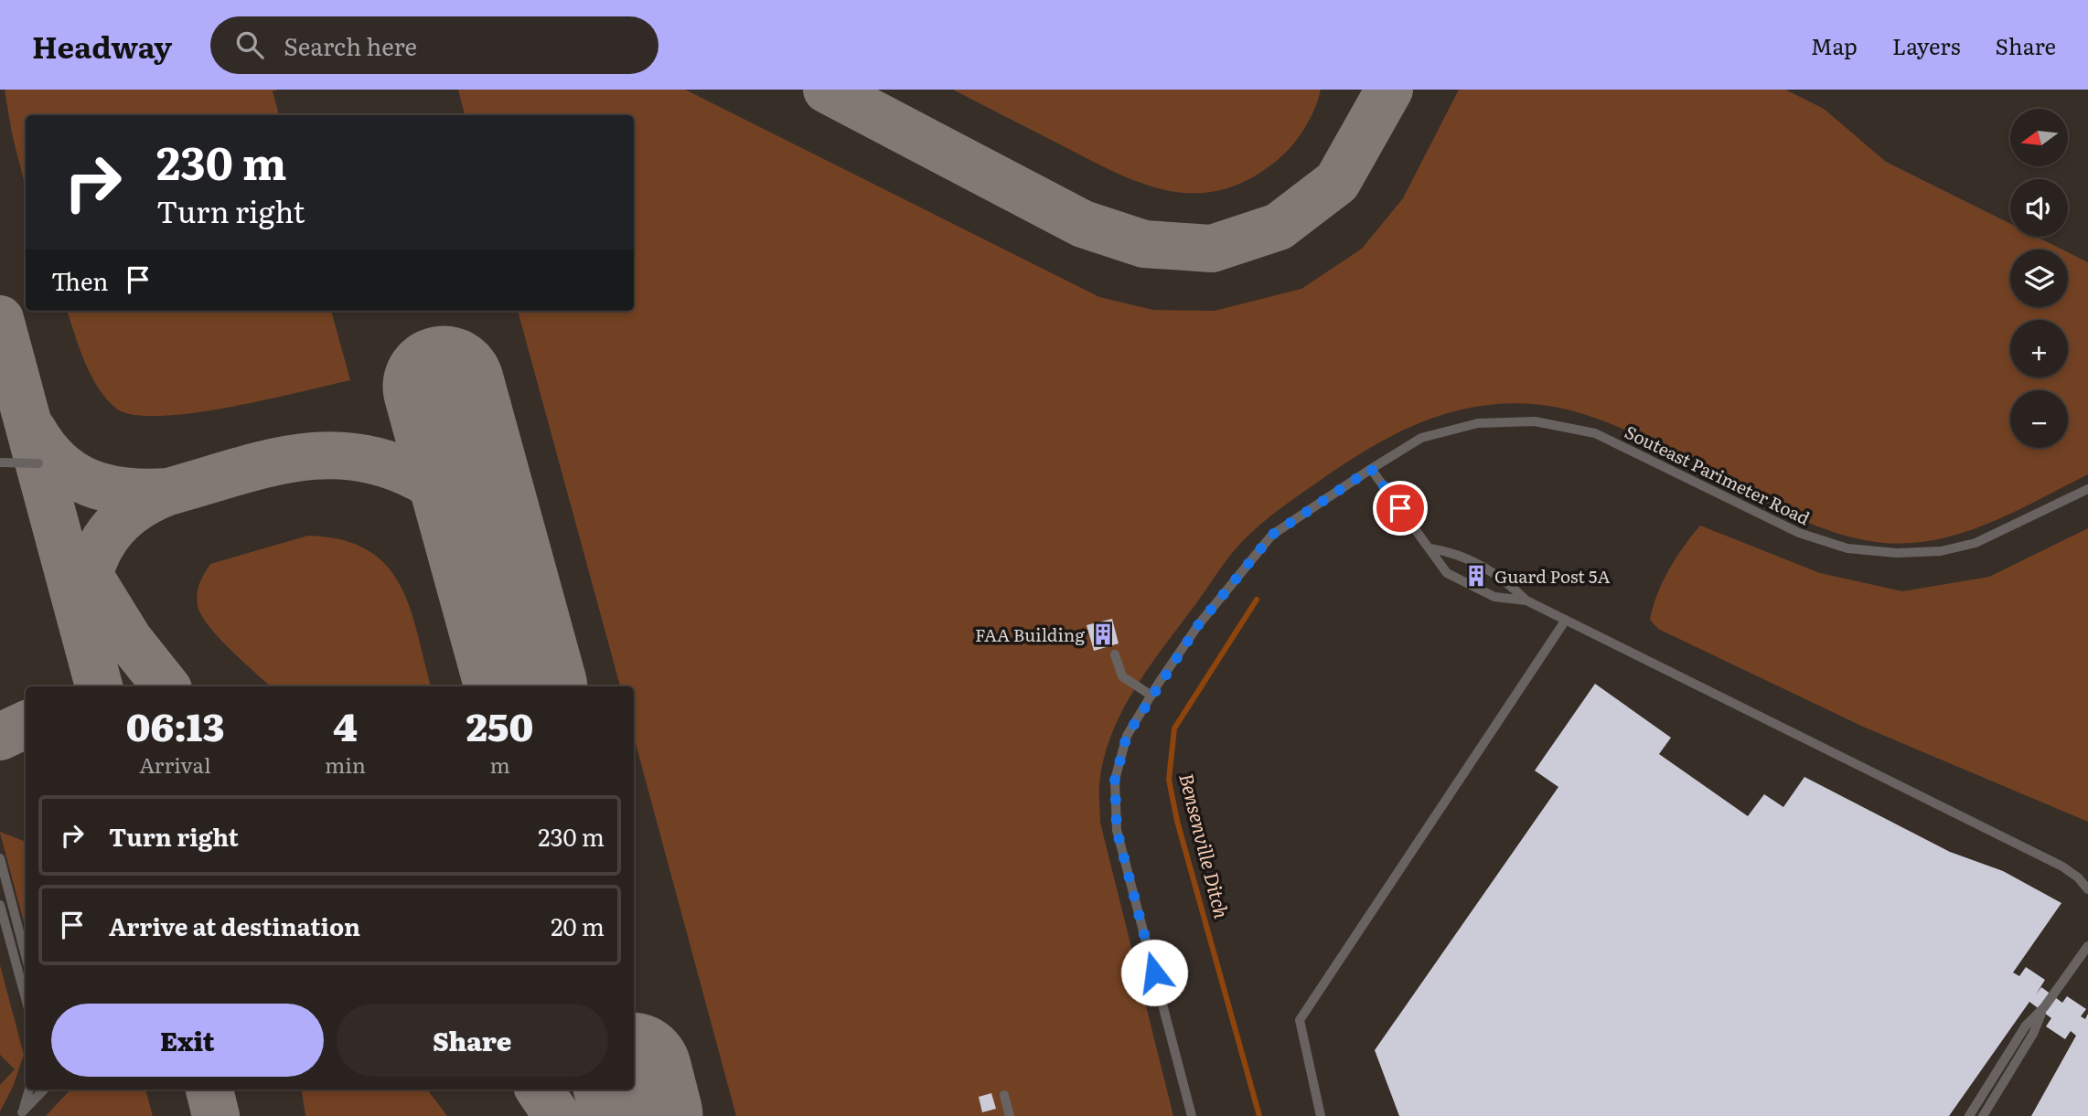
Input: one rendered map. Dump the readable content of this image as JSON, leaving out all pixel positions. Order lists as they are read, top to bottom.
{
  "streets": {
    "lane": ["Souteast Parimeter Road"]
  },
  "water": ["Bensenville Ditch"],
  "places": {
    "building": ["Guard Post 5A", "FAA Building"]
  },
  "north": "left",
  "page": {
    "header": "Headway",
    "search": "Search here",
    "nav": ["Map", "Layers", "Share"],
    "map_buttons": ["+", "−"],
    "turn": ["230 m", "Turn right"],
    "then": "Then",
    "eta": [
      "06:13",
      "Arrival",
      "4",
      "min",
      "250",
      "m"
    ],
    "list": [
      {
        "name": "Turn right",
        "value": "230 m"
      },
      {
        "name": "Arrive at destination",
        "value": "20 m"
      }
    ],
    "buttons": ["Exit", "Share"]
  }
}
